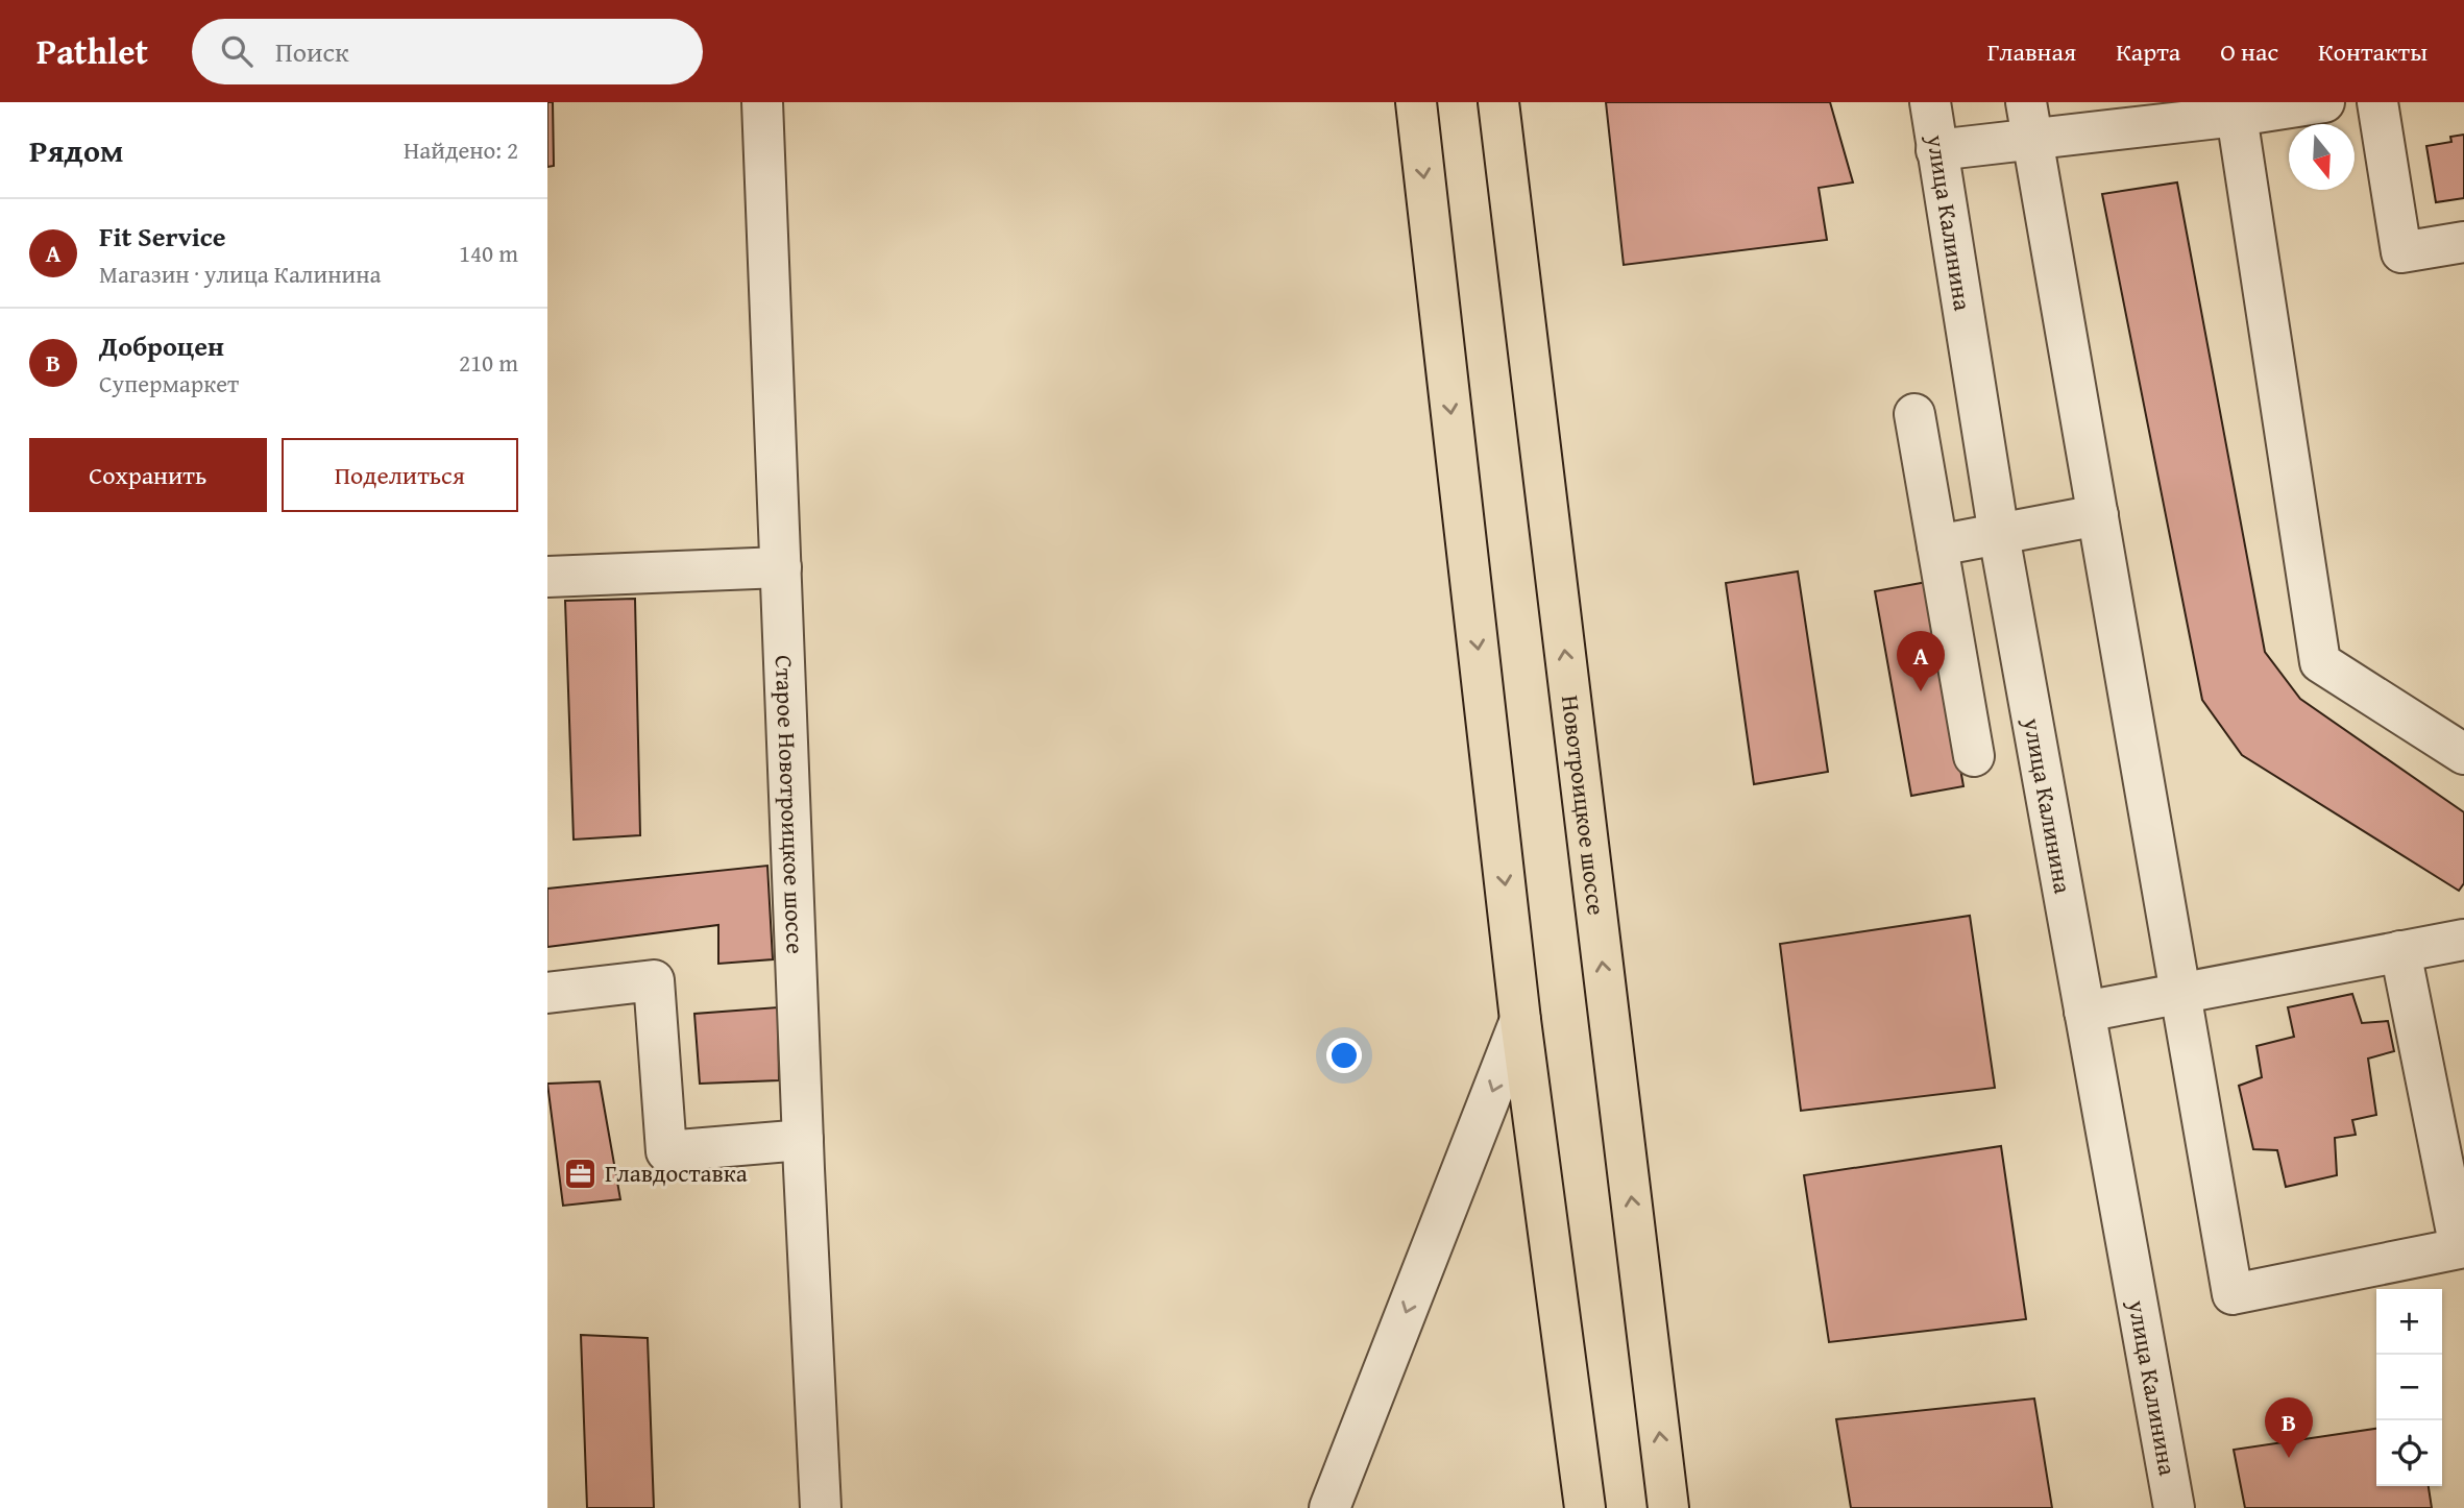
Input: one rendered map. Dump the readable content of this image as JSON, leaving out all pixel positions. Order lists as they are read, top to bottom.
{
  "streets": {
    "main road": ["Новотроицкое шоссе"],
    "street": ["улица Калинина", "Старое Новотроицкое шоссе"]
  },
  "places": {
    "office": ["Главдоставка"]
  },
  "north": "bottom",
  "page": {
    "header": "Pathlet",
    "search": "Поиск",
    "nav": [
      "Главная",
      "Карта",
      "О нас",
      "Контакты"
    ],
    "heading": ["Рядом", "Найдено: 2"],
    "list": [
      {
        "mark": "A",
        "name": "Fit Service",
        "note": "Магазин · улица Калинина",
        "value": "140 m"
      },
      {
        "mark": "B",
        "name": "Доброцен",
        "note": "Супермаркет",
        "value": "210 m"
      }
    ],
    "buttons": ["Сохранить", "Поделиться"],
    "pins": ["A", "B"],
    "map_buttons": ["+", "−"]
  }
}
